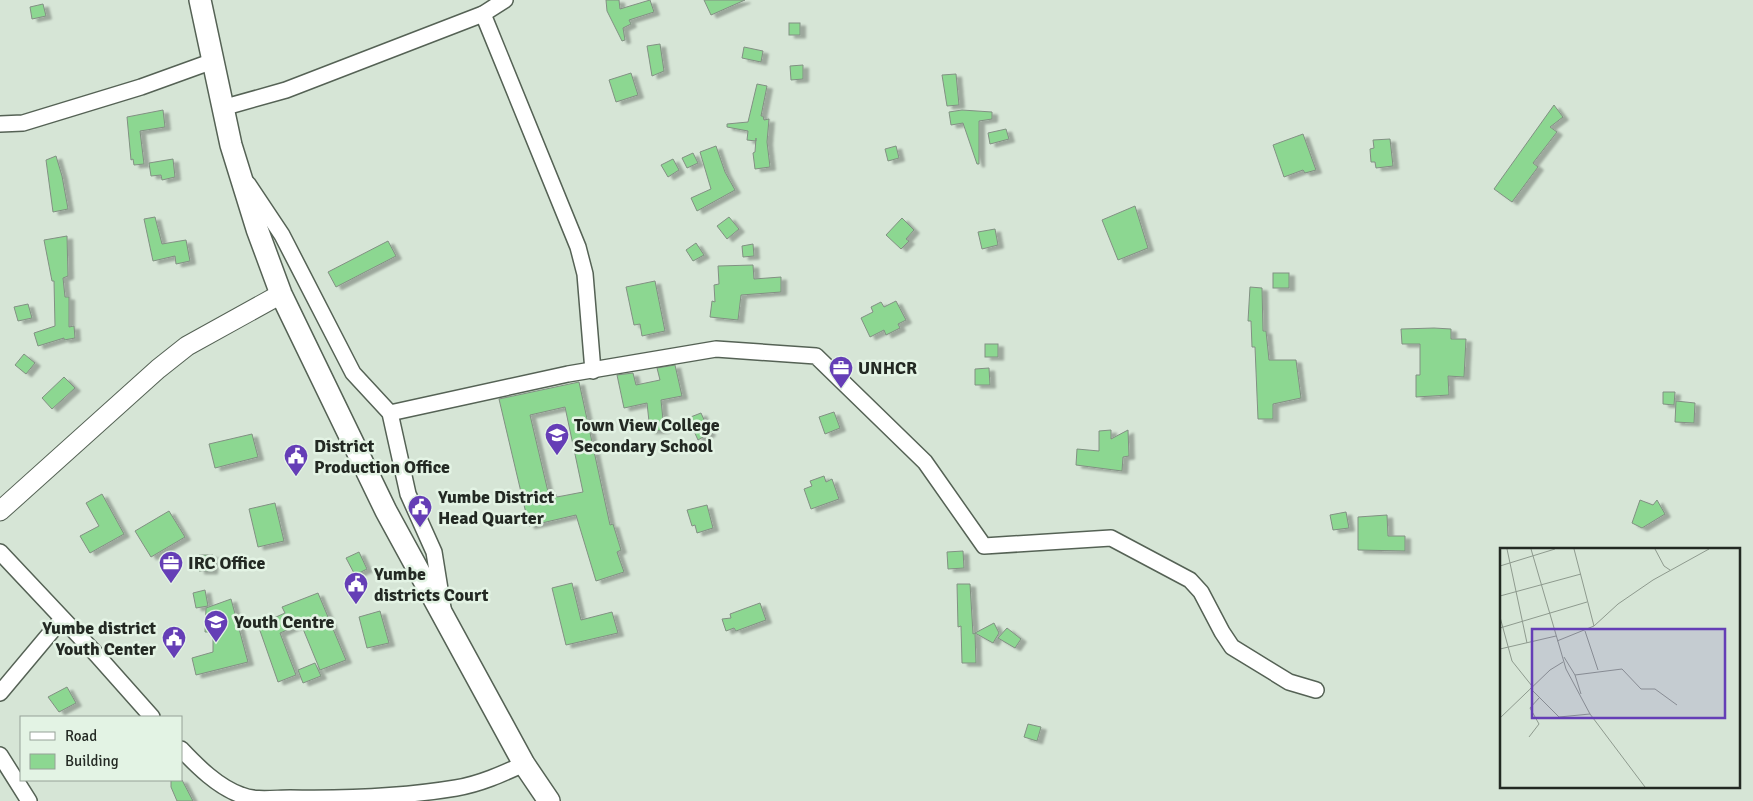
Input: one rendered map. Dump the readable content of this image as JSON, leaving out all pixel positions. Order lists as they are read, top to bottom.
{
  "places": {
    "office": ["UNHCR", "IRC Office"],
    "school or university": ["Town View College Secondary School", "Youth Centre"],
    "public building": [
      "District Production Office",
      "Yumbe District Head Quarter",
      "Yumbe districts Court",
      "Yumbe district Youth Center"
    ]
  },
  "legend": ["Road", "Building"]
}
